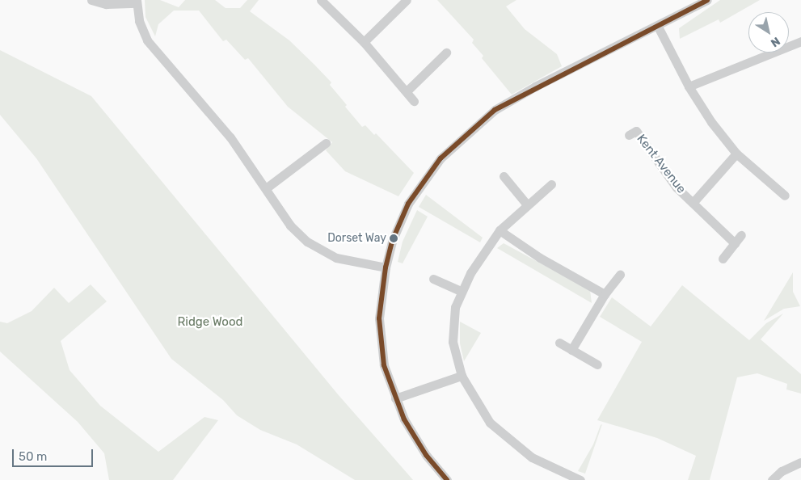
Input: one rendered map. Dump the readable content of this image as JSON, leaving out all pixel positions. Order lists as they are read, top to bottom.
{
  "streets": {
    "street": ["Kent Avenue"]
  },
  "parks": ["Ridge Wood"],
  "places": ["Dorset Way"],
  "scale_bar": "50 m",
  "north": "bottom right"
}
